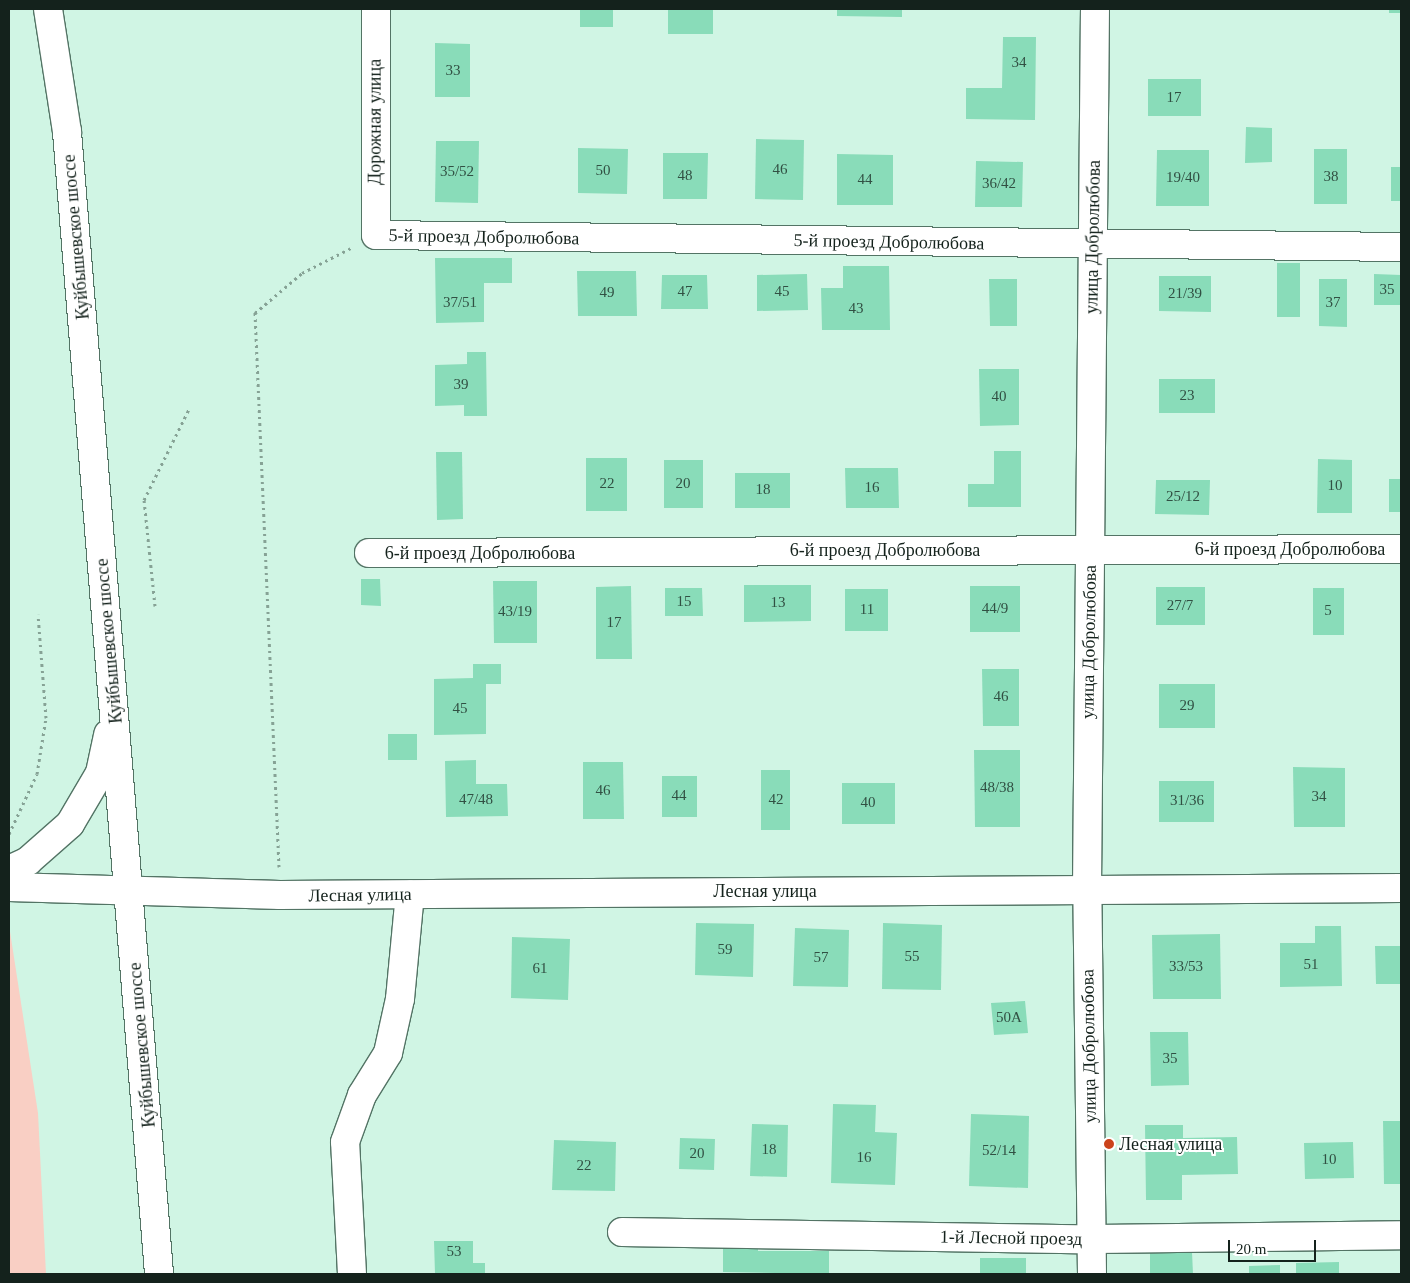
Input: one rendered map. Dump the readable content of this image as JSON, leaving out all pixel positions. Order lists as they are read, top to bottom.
{
  "streets": {
    "main road": [
      "Дорожная улица",
      "Куйбышевское шоссе",
      "5-й проезд Добролюбова",
      "улица Добролюбова",
      "6-й проезд Добролюбова",
      "Лесная улица",
      "1-й Лесной проезд"
    ]
  },
  "crossings": [
    ["Дорожная улица", "5-й проезд Добролюбова"],
    ["Куйбышевское шоссе", "Лесная улица"],
    ["5-й проезд Добролюбова", "улица Добролюбова"],
    ["улица Добролюбова", "6-й проезд Добролюбова"],
    ["улица Добролюбова", "Лесная улица"],
    ["улица Добролюбова", "1-й Лесной проезд"]
  ],
  "places": ["Лесная улица"],
  "house_numbers": [
    "34",
    "33",
    "17",
    "46",
    "50",
    "35/52",
    "48",
    "38",
    "19/40",
    "44",
    "36/42",
    "35",
    "47",
    "45",
    "49",
    "21/39",
    "37/51",
    "37",
    "43",
    "39",
    "23",
    "40",
    "22",
    "20",
    "10",
    "16",
    "18",
    "25/12",
    "15",
    "13",
    "27/7",
    "44/9",
    "11",
    "5",
    "43/19",
    "17",
    "46",
    "29",
    "45",
    "48/38",
    "46",
    "44",
    "34",
    "47/48",
    "42",
    "31/36",
    "40",
    "59",
    "55",
    "57",
    "51",
    "33/53",
    "61",
    "50А",
    "35",
    "18",
    "52/14",
    "20",
    "16",
    "10",
    "22",
    "53"
  ],
  "scale_bar": "20 m"
}
